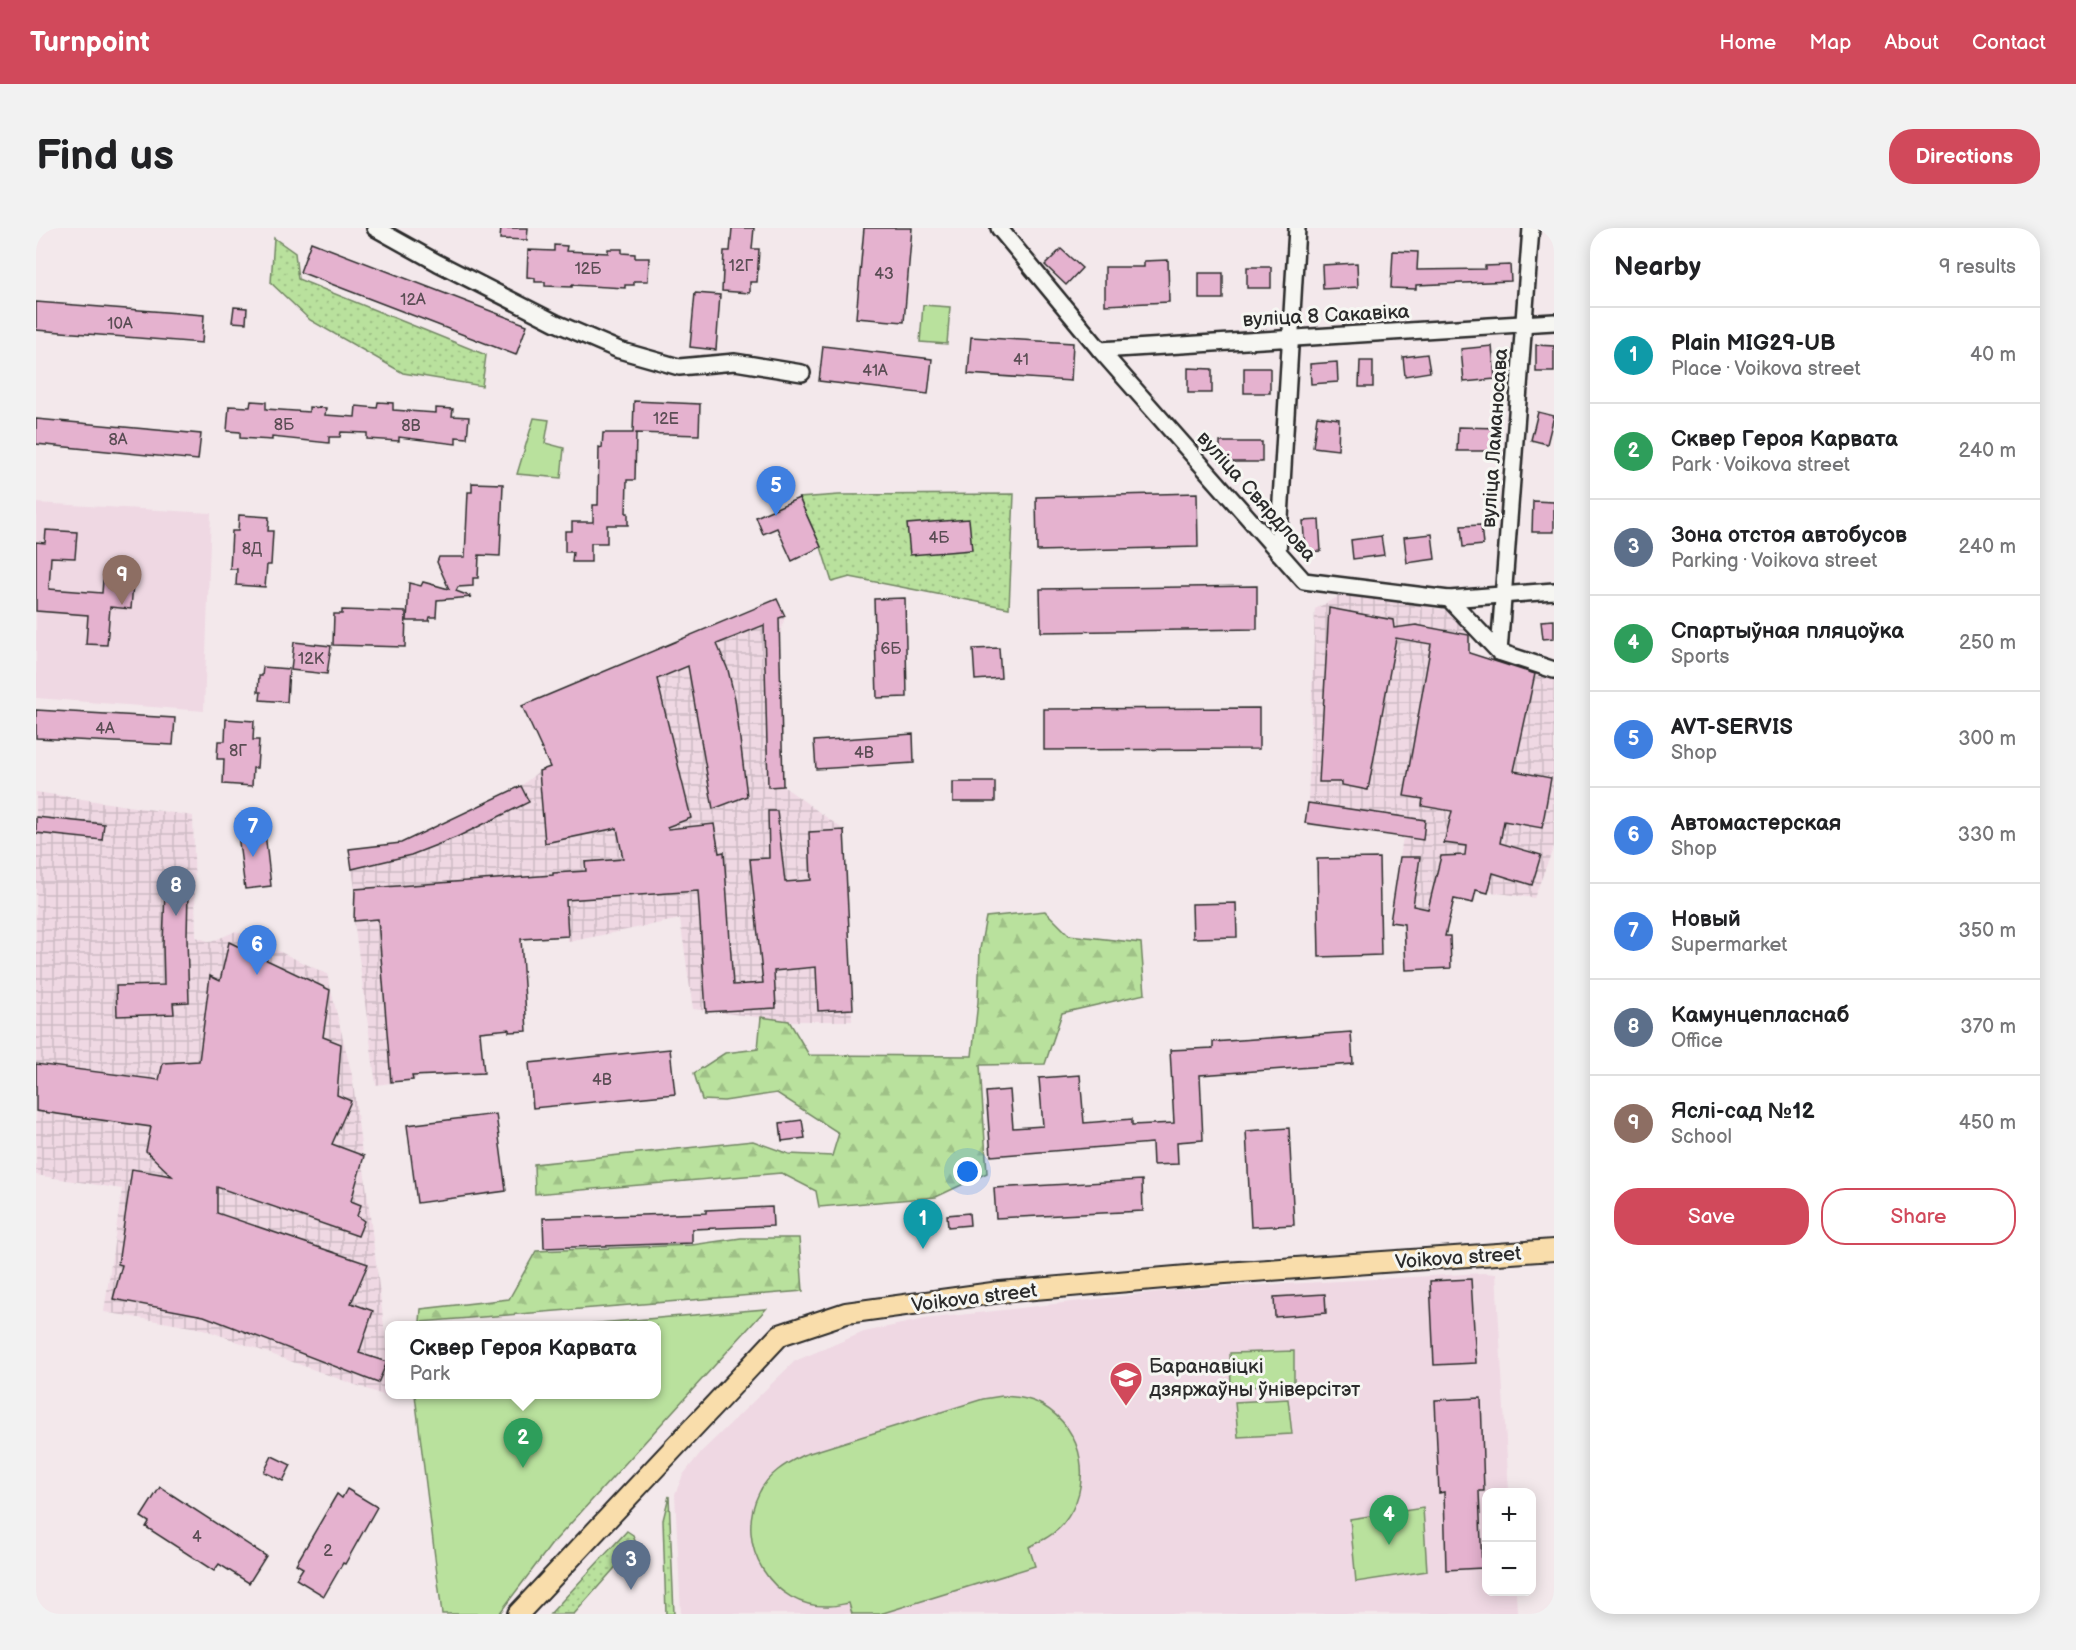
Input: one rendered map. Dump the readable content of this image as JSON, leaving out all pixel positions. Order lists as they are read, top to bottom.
{
  "streets": {
    "main road": ["Voikova street"],
    "street": ["вуліца 8 Сакавіка", "вуліца Ламаносава", "вуліца Свярдлова"]
  },
  "crossings": [
    ["вуліца 8 Сакавіка", "вуліца Ламаносава"],
    ["вуліца 8 Сакавіка", "вуліца Свярдлова"],
    ["вуліца Ламаносава", "вуліца Свярдлова"]
  ],
  "places": {
    "school or university": ["Баранавіцкі дзяржаўны ўніверсітэт"]
  },
  "house_numbers": [
    "12Г",
    "12Б",
    "43",
    "12А",
    "10А",
    "41",
    "41А",
    "12Е",
    "8Б",
    "8В",
    "8А",
    "4Б",
    "8Д",
    "6Б",
    "12К",
    "4А",
    "8Г",
    "4В",
    "4В",
    "4",
    "2"
  ],
  "page": {
    "header": "Turnpoint",
    "nav": [
      "Home",
      "Map",
      "About",
      "Contact"
    ],
    "buttons": [
      "Directions",
      ["Save", "Share"]
    ],
    "title": "Find us",
    "heading": ["Nearby", "9 results"],
    "list": [
      {
        "mark": "1",
        "name": "Plain MIG29-UB",
        "note": "Place · Voikova street",
        "value": "40 m"
      },
      {
        "mark": "2",
        "name": "Сквер Героя Карвата",
        "note": "Park · Voikova street",
        "value": "240 m"
      },
      {
        "mark": "3",
        "name": "Зона отстоя автобусов",
        "note": "Parking · Voikova street",
        "value": "240 m"
      },
      {
        "mark": "4",
        "name": "Спартыўная пляцоўка",
        "note": "Sports",
        "value": "250 m"
      },
      {
        "mark": "5",
        "name": "AVT-SERVIS",
        "note": "Shop",
        "value": "300 m"
      },
      {
        "mark": "6",
        "name": "Автомастерская",
        "note": "Shop",
        "value": "330 m"
      },
      {
        "mark": "7",
        "name": "Новый",
        "note": "Supermarket",
        "value": "350 m"
      },
      {
        "mark": "8",
        "name": "Камунцепласнаб",
        "note": "Office",
        "value": "370 m"
      },
      {
        "mark": "9",
        "name": "Яслі-сад №12",
        "note": "School",
        "value": "450 m"
      }
    ],
    "pins": [
      "5",
      "9",
      "7",
      "8",
      "6",
      "1",
      "2",
      "4",
      "3"
    ],
    "popup": ["Сквер Героя Карвата", "Park"],
    "map_buttons": ["+", "−"]
  }
}
